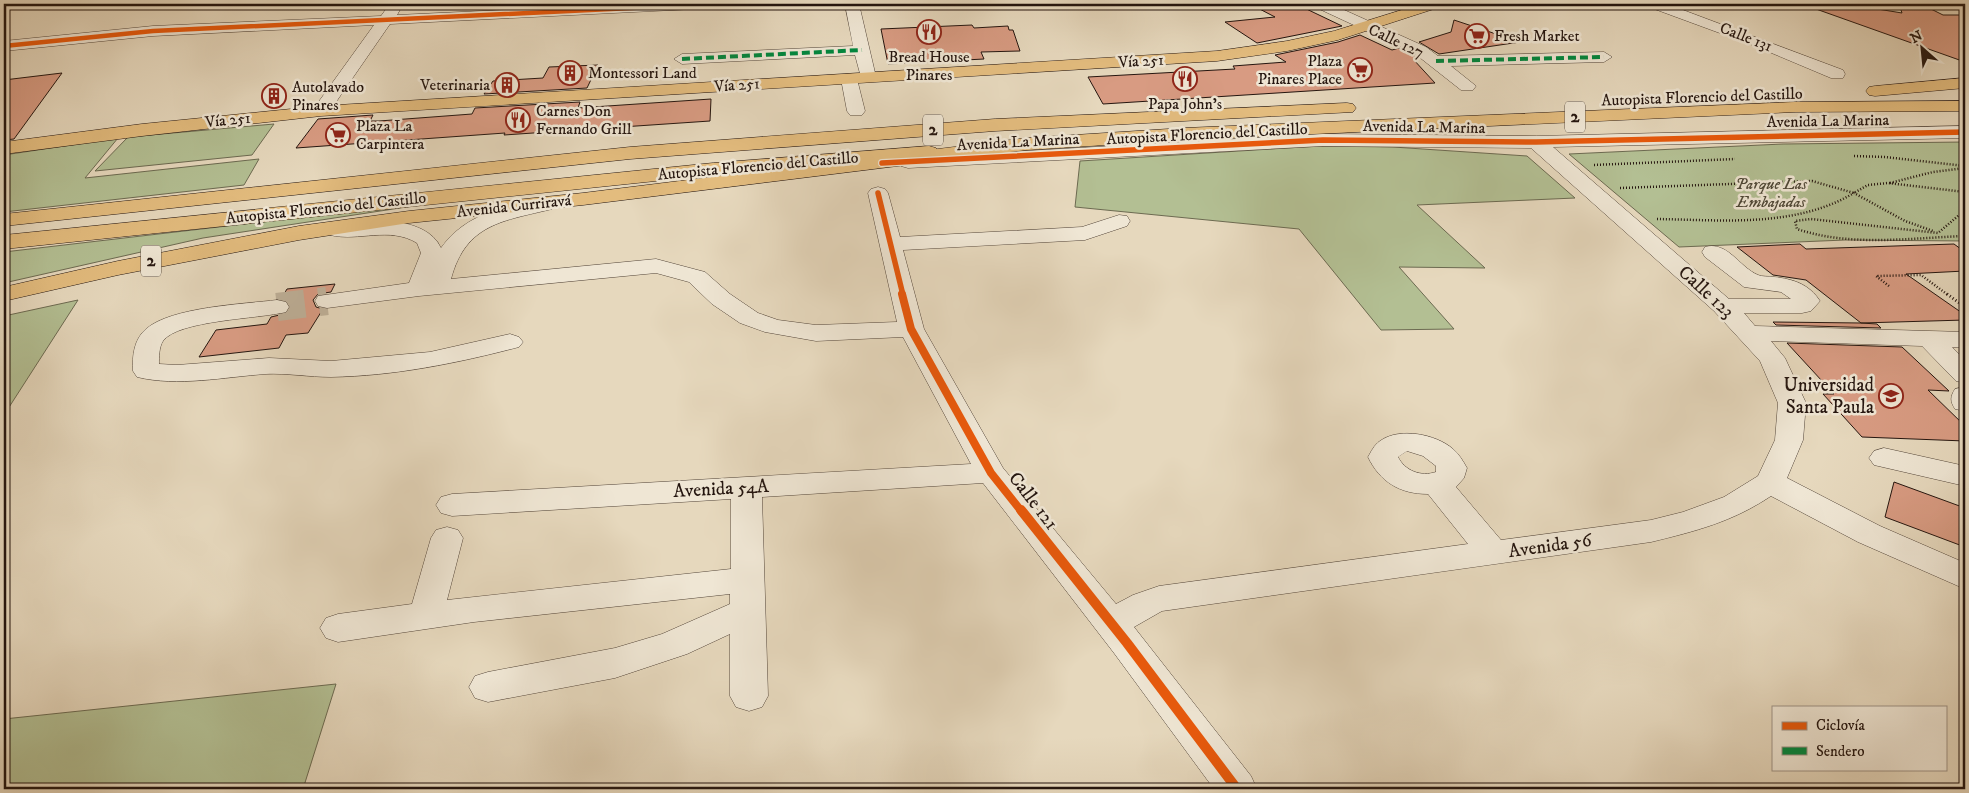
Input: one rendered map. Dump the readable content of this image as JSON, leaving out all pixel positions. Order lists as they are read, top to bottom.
{
  "streets": {
    "main road": [
      "Vía 251",
      "Autopista Florencio del Castillo",
      "2",
      "Avenida Curriravá"
    ],
    "street": [
      "Calle 131",
      "Calle 127",
      "Avenida La Marina",
      "Calle 123",
      "Avenida 54A",
      "Calle 121",
      "Avenida 56"
    ]
  },
  "crossings": [
    ["Calle 127", "Vía 251"],
    ["Autopista Florencio del Castillo", "Avenida Curriravá"],
    ["Avenida La Marina", "Avenida Curriravá"],
    ["Avenida La Marina", "Calle 123"],
    ["Calle 123", "Avenida 56"],
    ["Avenida 54A", "Calle 121"],
    ["Calle 121", "Avenida 56"]
  ],
  "parks": ["Parque Las Embajadas"],
  "places": {
    "restaurant": ["Bread House Pinares", "Papa John's", "Carnes Don Fernando Grill"],
    "supermarket": ["Fresh Market", "Plaza Pinares Place", "Plaza La Carpintera"],
    "building": ["Montessori Land", "Veterinaria", "Autolavado Pinares"],
    "school or university": ["Universidad Santa Paula"]
  },
  "legend": ["Ciclovía", "Sendero"],
  "north": "top left"
}
